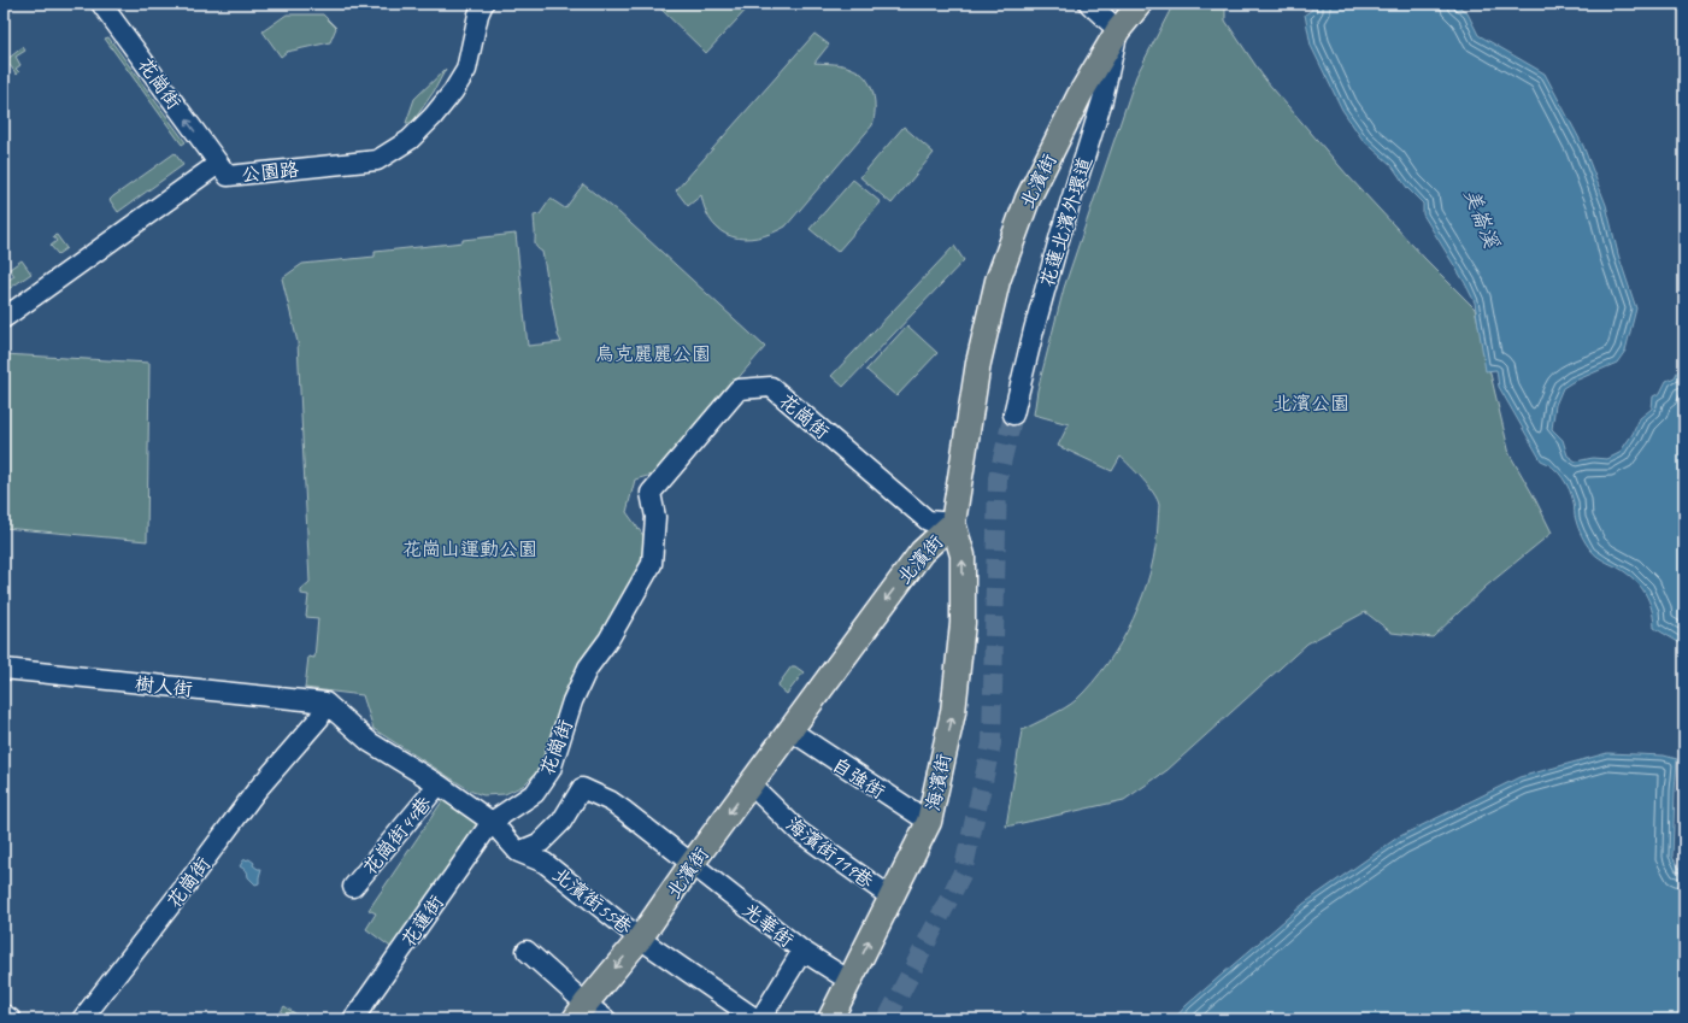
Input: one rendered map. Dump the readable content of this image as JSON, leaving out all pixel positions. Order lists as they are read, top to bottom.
{
  "streets": {
    "main road": ["北濱街", "海濱街"],
    "street": [
      "花崗街",
      "公園路",
      "花蓮北濱外環道",
      "樹人街",
      "自強街",
      "花崗街44巷",
      "海濱街119巷",
      "北濱街55巷",
      "花蓮街",
      "光華街"
    ]
  },
  "crossings": [
    ["花崗街", "公園路"],
    ["花崗街", "北濱街"],
    ["花崗街", "樹人街"],
    ["花崗街", "海濱街"],
    ["花崗街", "花蓮街"],
    ["北濱街", "花蓮北濱外環道"],
    ["北濱街", "自強街"],
    ["北濱街", "海濱街"],
    ["北濱街", "海濱街119巷"],
    ["北濱街", "北濱街55巷"],
    ["北濱街", "光華街"],
    ["自強街", "海濱街"],
    ["海濱街", "海濱街119巷"],
    ["海濱街", "光華街"],
    ["北濱街55巷", "光華街"]
  ],
  "one_way": ["北濱街", "海濱街"],
  "water": ["美崙溪"],
  "parks": ["烏克麗麗公園", "北濱公園", "花崗山運動公園"]
}
